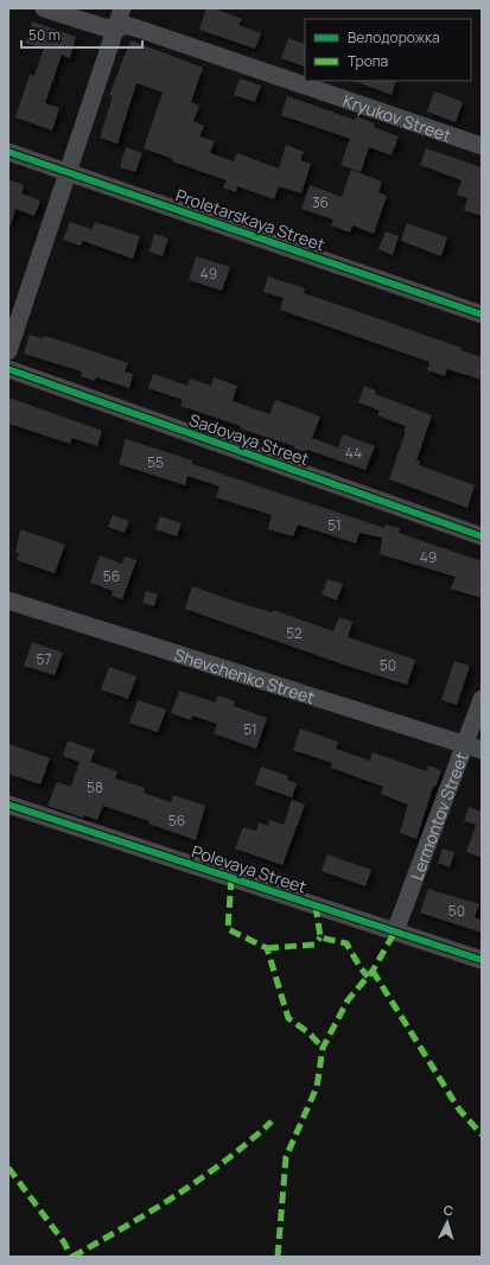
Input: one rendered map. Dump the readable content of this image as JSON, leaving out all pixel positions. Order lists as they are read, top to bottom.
{
  "streets": {
    "street": [
      "Kryukov Street",
      "Proletarskaya Street",
      "Sadovaya Street",
      "Shevchenko Street",
      "Lermontov Street",
      "Polevaya Street"
    ]
  },
  "crossings": [
    ["Shevchenko Street", "Lermontov Street"],
    ["Lermontov Street", "Polevaya Street"]
  ],
  "house_numbers": [
    "36",
    "49",
    "44",
    "55",
    "51",
    "49",
    "56",
    "52",
    "57",
    "50",
    "51",
    "58",
    "56",
    "50"
  ],
  "legend": ["Велодорожка", "Тропа"],
  "scale_bar": "50 m",
  "north": "top"
}
